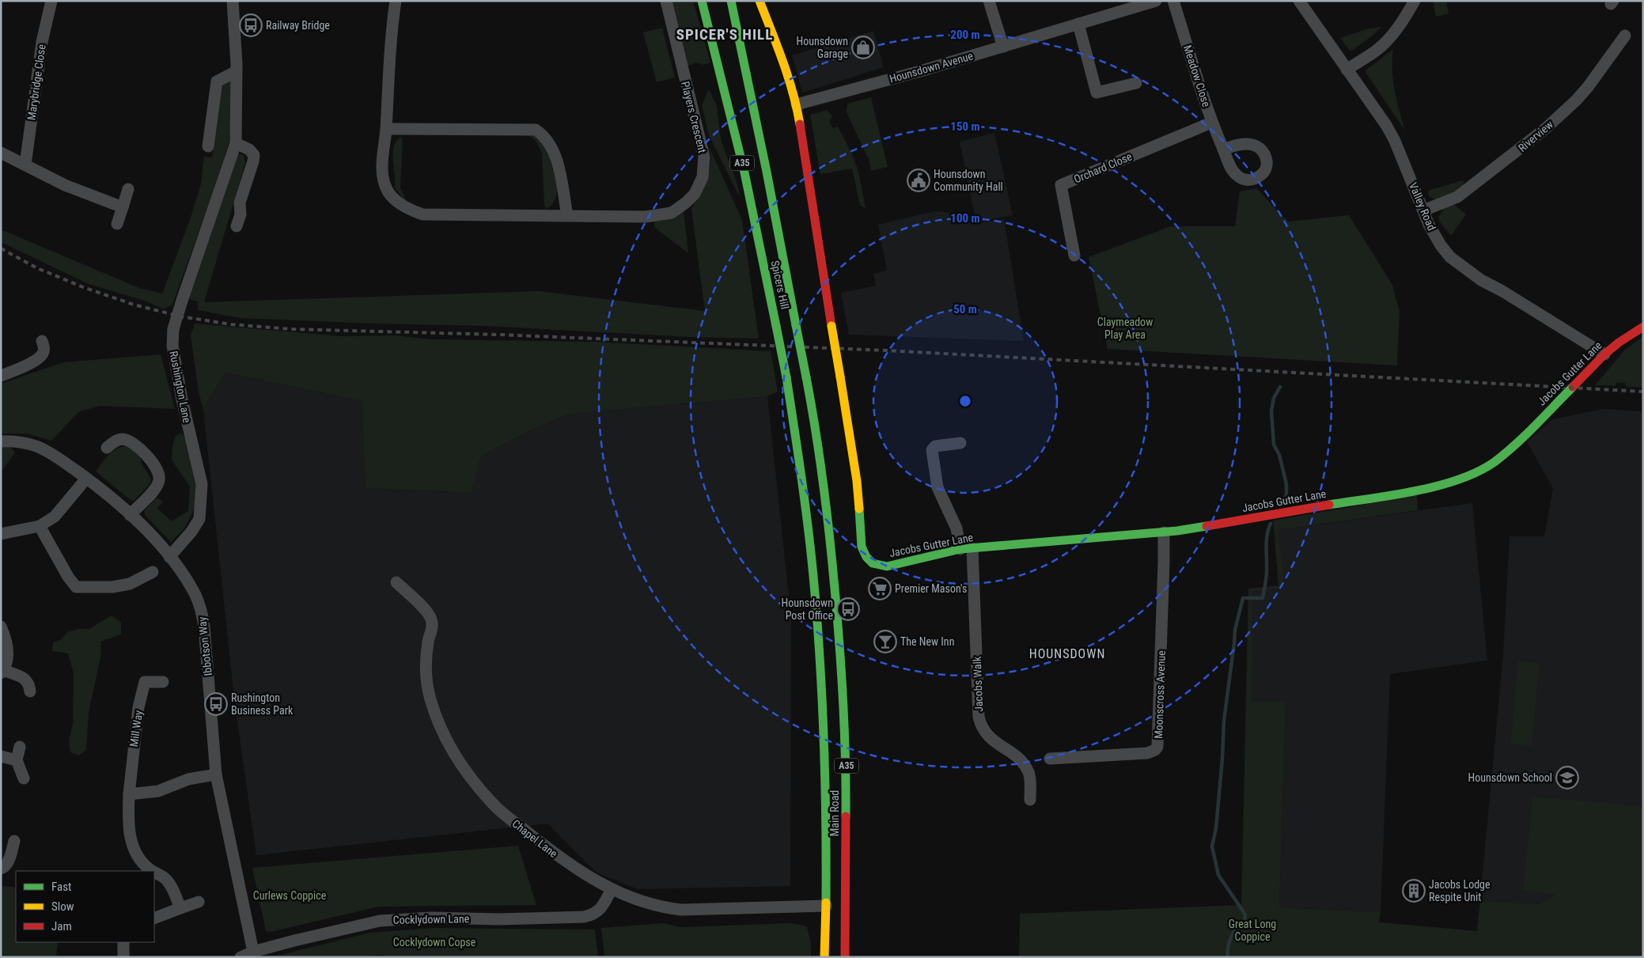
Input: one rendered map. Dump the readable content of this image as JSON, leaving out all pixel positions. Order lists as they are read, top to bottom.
{
  "streets": {
    "main road": [
      "A35",
      "Spicers Hill",
      "Jacobs Gutter Lane",
      "Main Road"
    ],
    "street": [
      "Hounsdown Avenue",
      "Meadow Close",
      "Marybridge Close",
      "Players Crescent",
      "Riverview",
      "Orchard Close",
      "Valley Road",
      "Rushington Lane",
      "Ibbotson Way",
      "Jacobs Walk",
      "Moonscross Avenue",
      "Mill Way",
      "Chapel Lane",
      "Cocklydown Lane"
    ]
  },
  "crossings": [
    ["Hounsdown Avenue", "Jacobs Gutter Lane"],
    ["Meadow Close", "Orchard Close"],
    ["Riverview", "Valley Road"],
    ["Valley Road", "Jacobs Gutter Lane"],
    ["Spicers Hill", "Main Road"],
    ["Jacobs Gutter Lane", "Jacobs Walk"],
    ["Jacobs Gutter Lane", "Moonscross Avenue"],
    ["Rushington Lane", "Ibbotson Way"],
    ["Ibbotson Way", "Cocklydown Lane"],
    ["Main Road", "Chapel Lane"],
    ["Chapel Lane", "Cocklydown Lane"]
  ],
  "districts": ["SPICER'S HILL", "HOUNSDOWN"],
  "parks": [
    "Claymeadow Play Area",
    "Curlews Coppice",
    "Great Long Coppice",
    "Cocklydown Copse"
  ],
  "places": {
    "bus stop": ["Railway Bridge", "Hounsdown Post Office", "Rushington Business Park"],
    "shop": ["Hounsdown Garage"],
    "public building": ["Hounsdown Community Hall"],
    "supermarket": ["Premier Mason's"],
    "bar": ["The New Inn"],
    "school or university": ["Hounsdown School"],
    "building": ["Jacobs Lodge Respite Unit"]
  },
  "legend": ["Fast", "Slow", "Jam"],
  "rings": [
    "200 m",
    "150 m",
    "100 m",
    "50 m"
  ]
}
